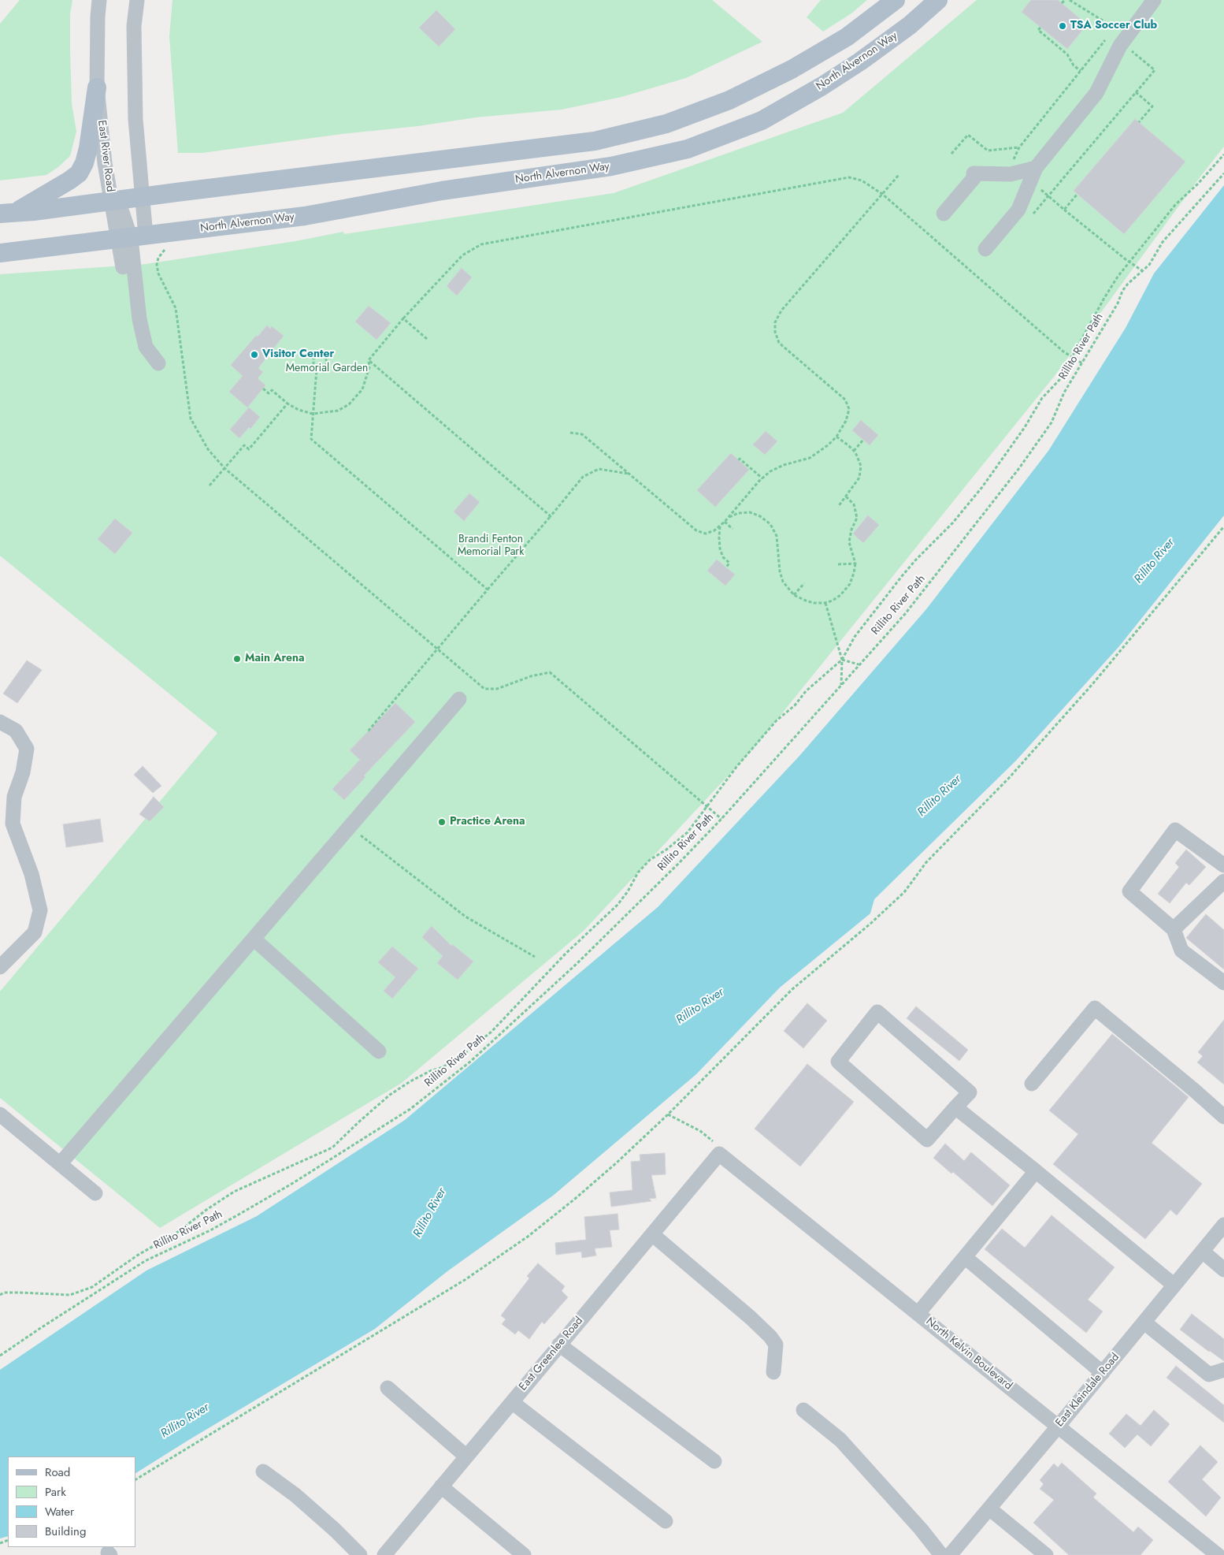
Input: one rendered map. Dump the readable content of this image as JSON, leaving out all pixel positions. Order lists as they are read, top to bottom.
{
  "streets": {
    "main road": ["North Alvernon Way", "East River Road"],
    "street": ["East Greenlee Road", "North Kelvin Boulevard", "East Kleindale Road"],
    "path": ["Rillito River Path"]
  },
  "crossings": [
    ["East Greenlee Road", "North Kelvin Boulevard"],
    ["North Kelvin Boulevard", "East Kleindale Road"]
  ],
  "water": ["Rillito River"],
  "parks": ["Memorial Garden", "Brandi Fenton Memorial Park"],
  "places": [
    "TSA Soccer Club",
    "Visitor Center",
    "Main Arena",
    "Practice Arena"
  ],
  "legend": [
    "Road",
    "Park",
    "Water",
    "Building"
  ]
}
